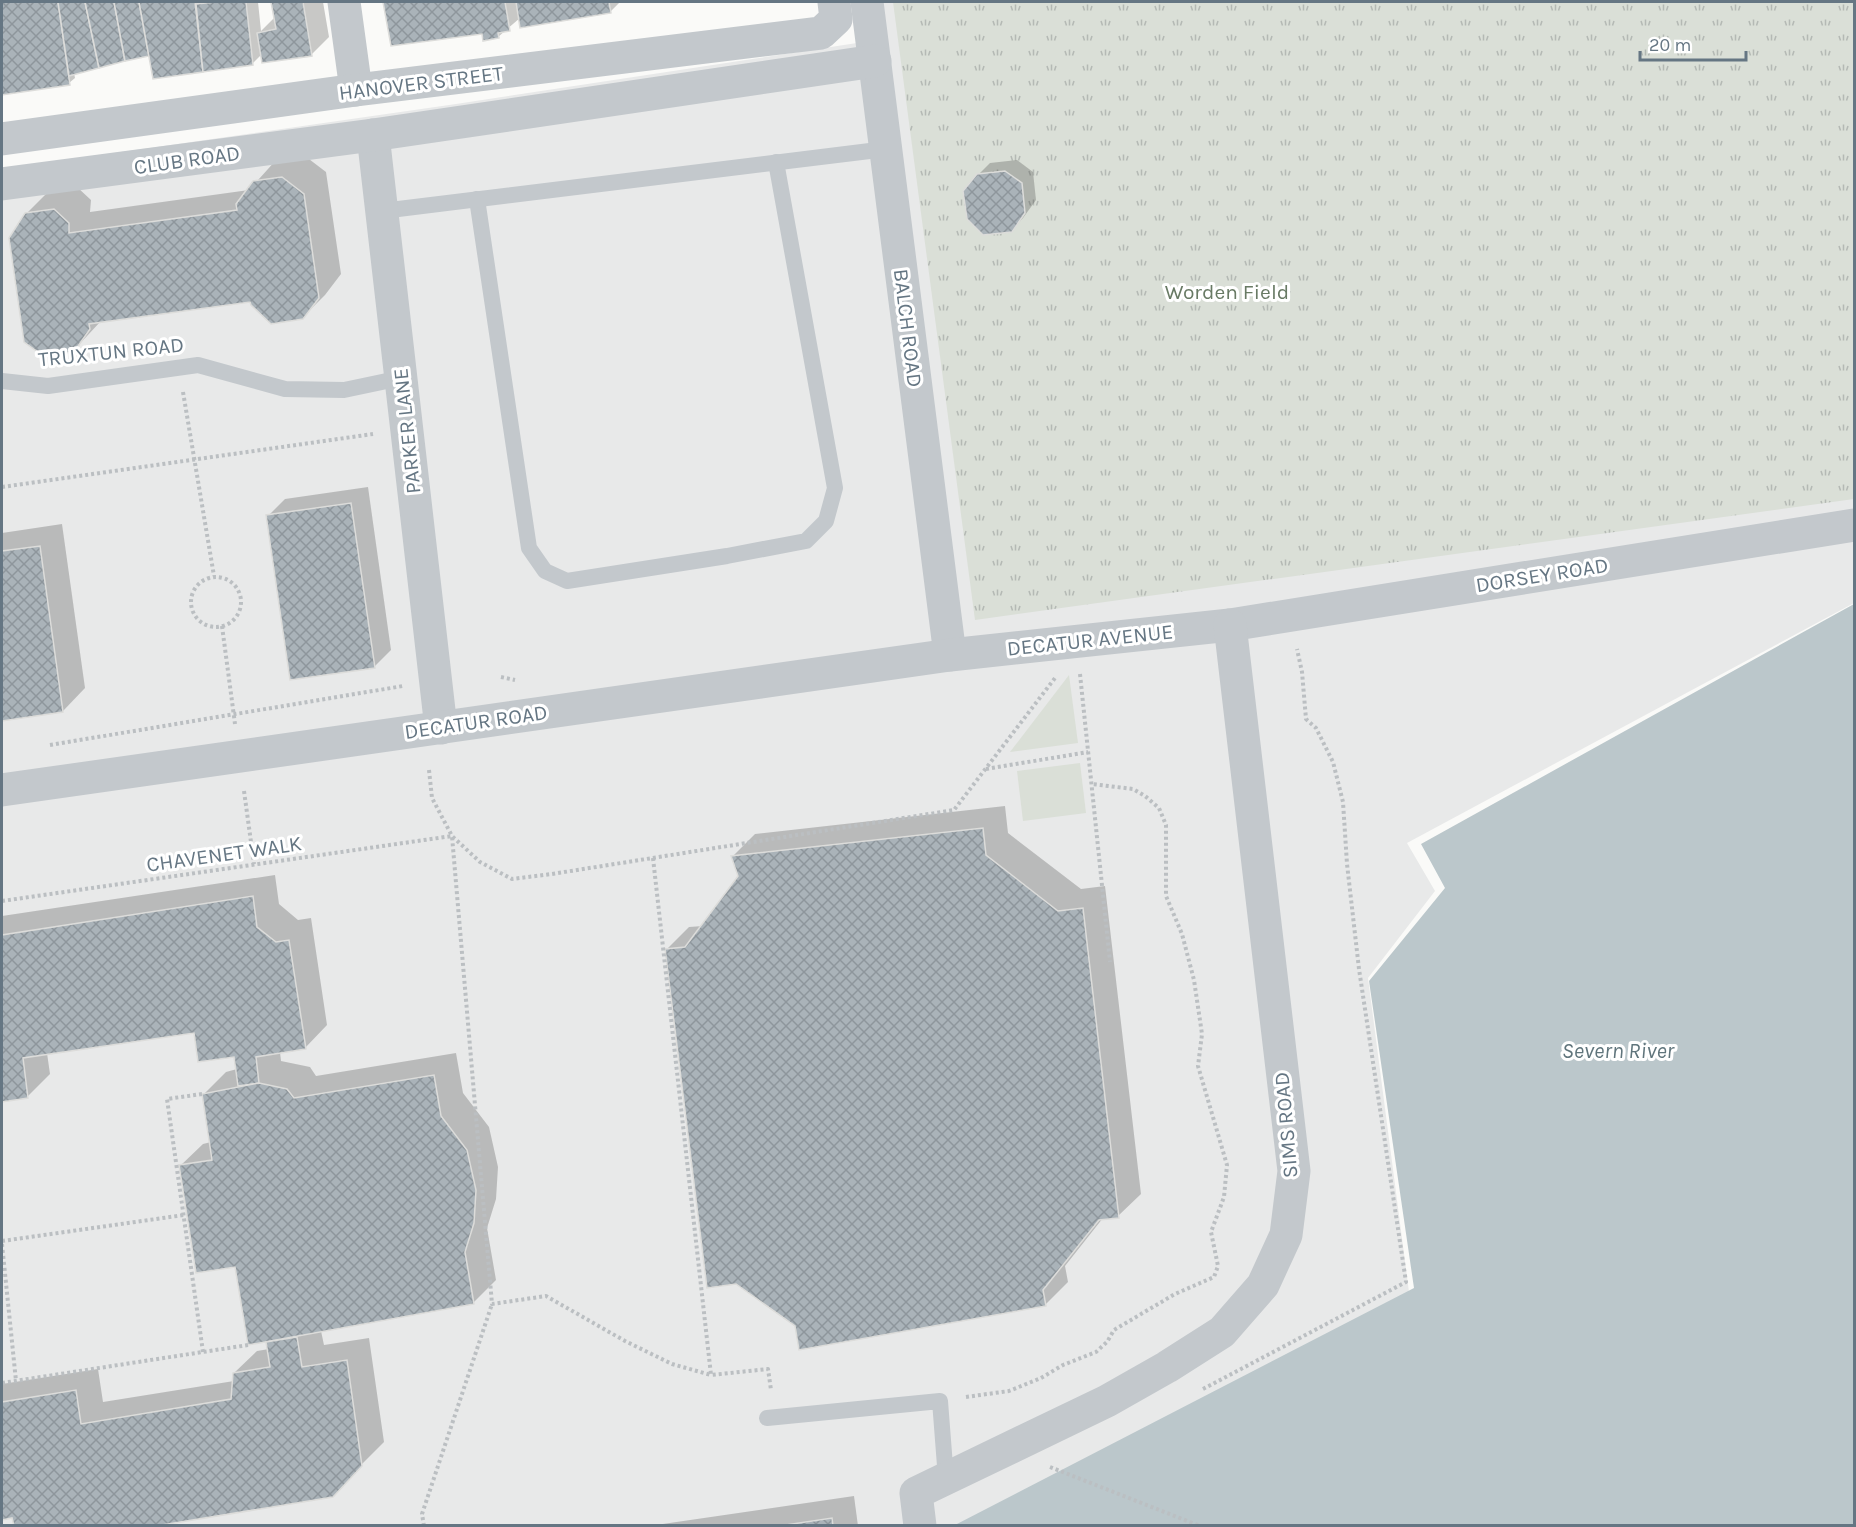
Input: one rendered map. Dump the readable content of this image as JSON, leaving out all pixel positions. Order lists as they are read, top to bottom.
{
  "streets": {
    "street": [
      "HANOVER STREET",
      "CLUB ROAD",
      "BALCH ROAD",
      "PARKER LANE",
      "DORSEY ROAD",
      "DECATUR AVENUE",
      "DECATUR ROAD",
      "SIMS ROAD"
    ],
    "lane": ["TRUXTUN ROAD"],
    "path": ["CHAVENET WALK"]
  },
  "crossings": [
    ["CLUB ROAD", "BALCH ROAD"],
    ["CLUB ROAD", "PARKER LANE"],
    ["BALCH ROAD", "DECATUR AVENUE"],
    ["BALCH ROAD", "DECATUR ROAD"],
    ["TRUXTUN ROAD", "PARKER LANE"],
    ["PARKER LANE", "DECATUR ROAD"],
    ["DORSEY ROAD", "DECATUR AVENUE"],
    ["DORSEY ROAD", "SIMS ROAD"],
    ["DECATUR AVENUE", "DECATUR ROAD"],
    ["DECATUR AVENUE", "SIMS ROAD"]
  ],
  "water": ["Severn River"],
  "parks": ["Worden Field"],
  "scale_bar": "20 m"
}
